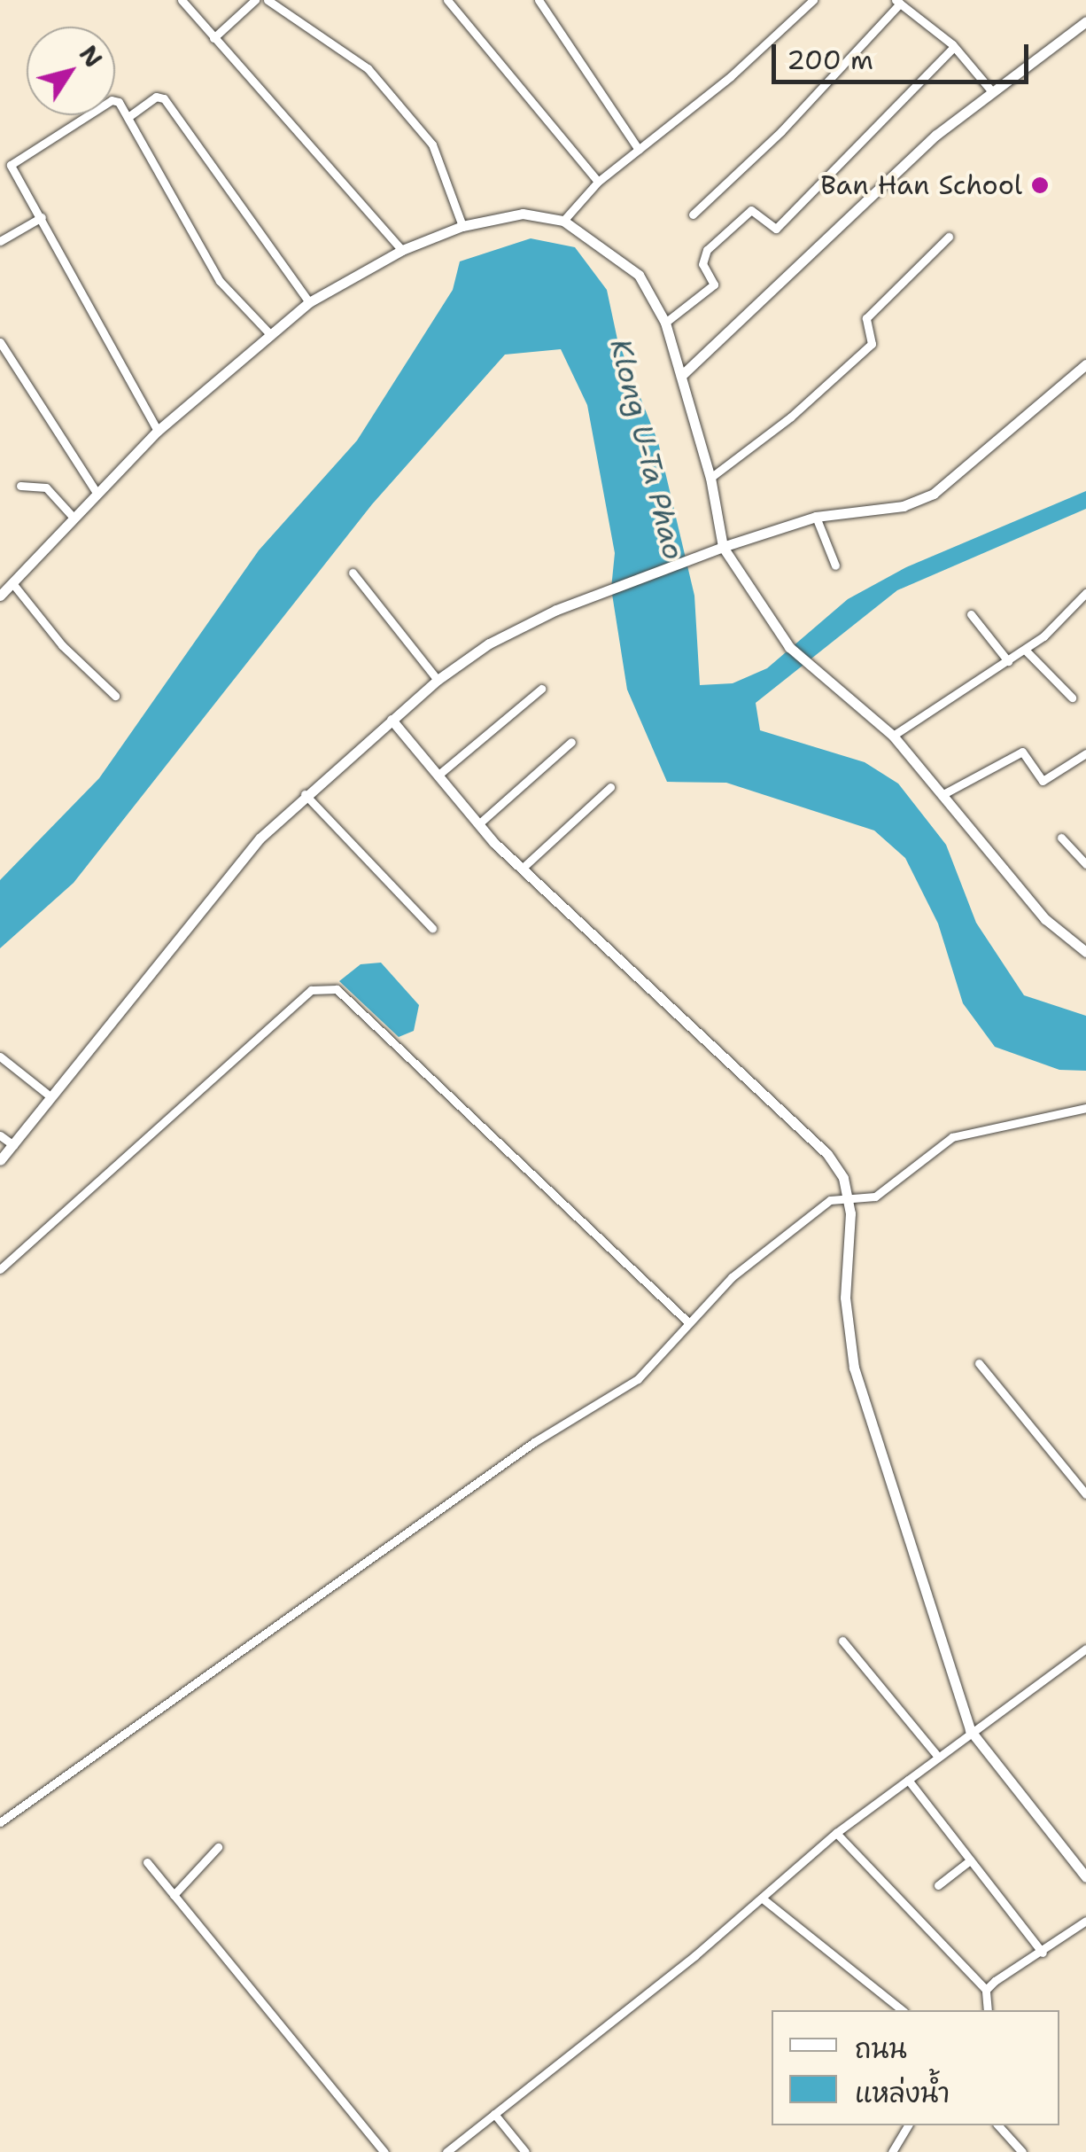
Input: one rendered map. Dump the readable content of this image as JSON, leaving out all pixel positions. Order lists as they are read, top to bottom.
{
  "water": ["Klong U-Ta Phao"],
  "places": ["Ban Han School"],
  "legend": ["ถนน", "แหล่งน้ำ"],
  "scale_bar": "200 m",
  "north": "top right"
}
